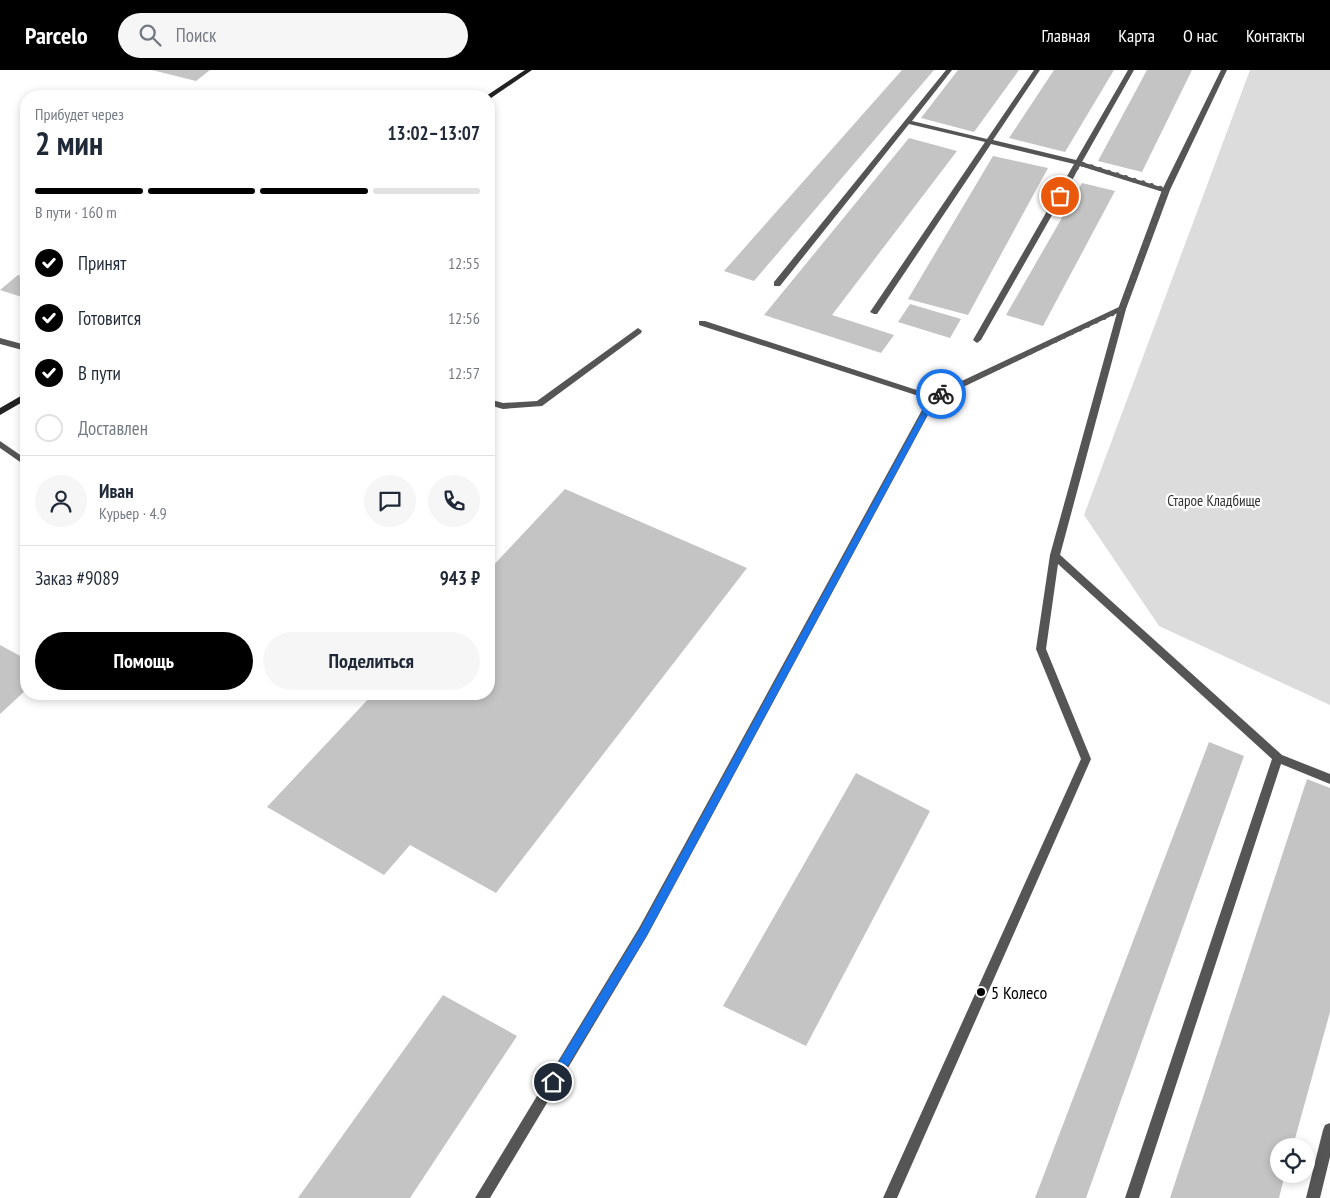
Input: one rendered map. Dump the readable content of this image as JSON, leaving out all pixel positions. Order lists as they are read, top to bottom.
{
  "parks": ["Старое Кладбище"],
  "places": ["5 Колесо"],
  "page": {
    "header": "Parcelo",
    "search": "Поиск",
    "nav": [
      "Главная",
      "Карта",
      "О нас",
      "Контакты"
    ],
    "heading": ["2 мин", "Прибудет через", "13:02–13:07"],
    "panel": [
      "Иван",
      "Курьер · 4.9",
      "Заказ #9089",
      "943 ₽"
    ],
    "bar": "В пути · 160 m",
    "list": [
      ["Принят", "12:55"],
      ["Готовится", "12:56"],
      ["В пути", "12:57"],
      "Доставлен"
    ],
    "buttons": ["Помощь", "Поделиться"]
  }
}
